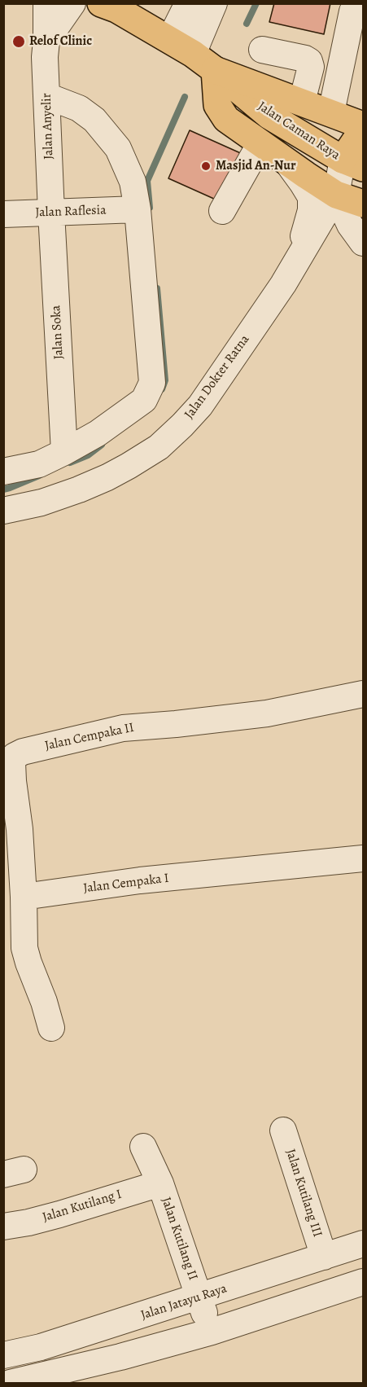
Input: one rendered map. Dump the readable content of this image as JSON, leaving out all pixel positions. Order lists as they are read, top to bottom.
{
  "streets": {
    "main road": ["Jalan Caman Raya"],
    "street": [
      "Jalan Anyelir",
      "Jalan Raflesia",
      "Jalan Soka",
      "Jalan Dokter Ratna",
      "Jalan Cempaka II",
      "Jalan Cempaka I",
      "Jalan Kutilang III",
      "Jalan Kutilang I",
      "Jalan Kutilang II",
      "Jalan Jatayu Raya"
    ]
  },
  "crossings": [
    ["Jalan Anyelir", "Jalan Raflesia"],
    ["Jalan Anyelir", "Jalan Soka"],
    ["Jalan Caman Raya", "Jalan Dokter Ratna"],
    ["Jalan Raflesia", "Jalan Soka"],
    ["Jalan Cempaka II", "Jalan Cempaka I"],
    ["Jalan Kutilang III", "Jalan Jatayu Raya"],
    ["Jalan Kutilang I", "Jalan Kutilang II"],
    ["Jalan Kutilang II", "Jalan Jatayu Raya"]
  ],
  "places": ["Relof Clinic", "Masjid An-Nur"]
}
